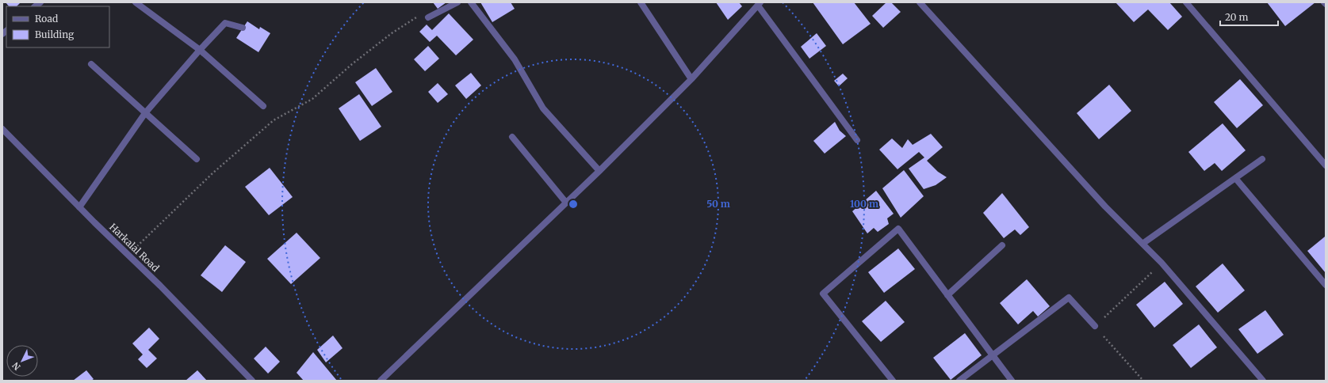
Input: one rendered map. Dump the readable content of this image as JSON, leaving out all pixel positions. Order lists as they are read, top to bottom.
{
  "streets": {
    "street": ["Harkalal Road"]
  },
  "legend": ["Road", "Building"],
  "scale_bar": "20 m",
  "north": "bottom left",
  "rings": ["50 m", "100 m"]
}
